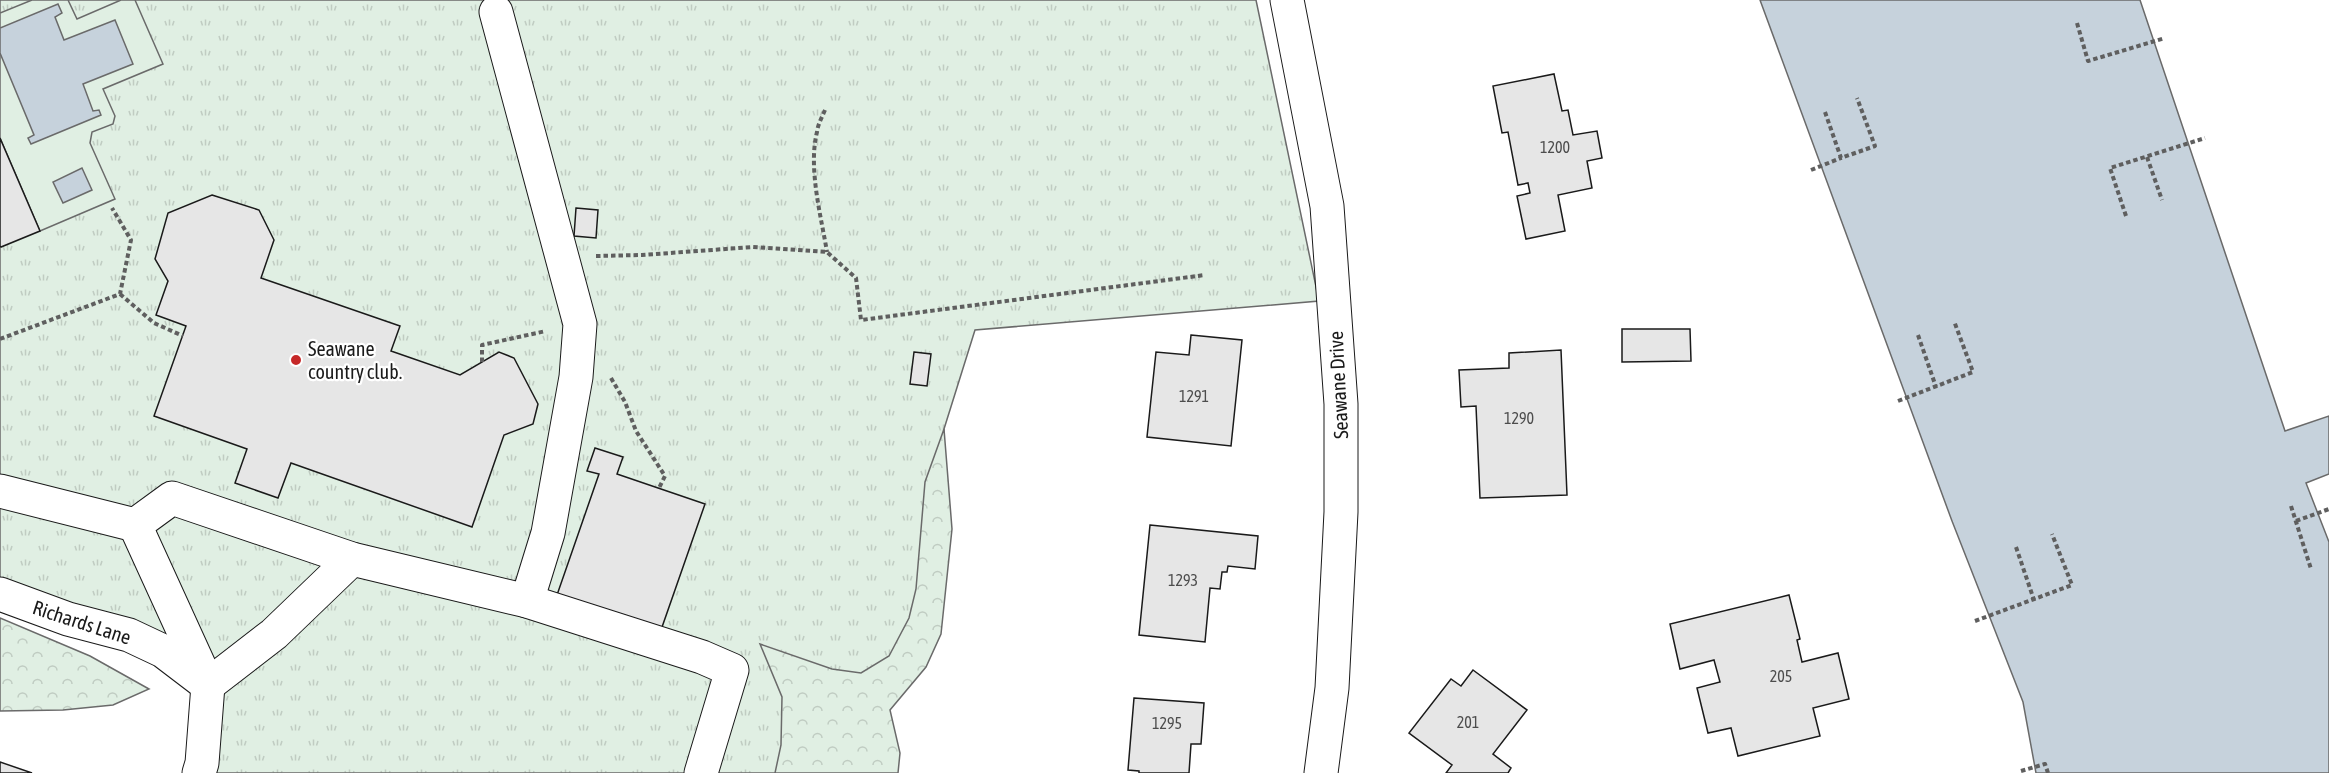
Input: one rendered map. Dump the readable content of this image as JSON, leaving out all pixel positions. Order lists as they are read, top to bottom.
{
  "streets": {
    "street": ["Seawane Drive", "Richards Lane"]
  },
  "places": ["Seawane country club."],
  "house_numbers": [
    "1200",
    "1291",
    "1290",
    "1293",
    "205",
    "201",
    "1295"
  ]
}
